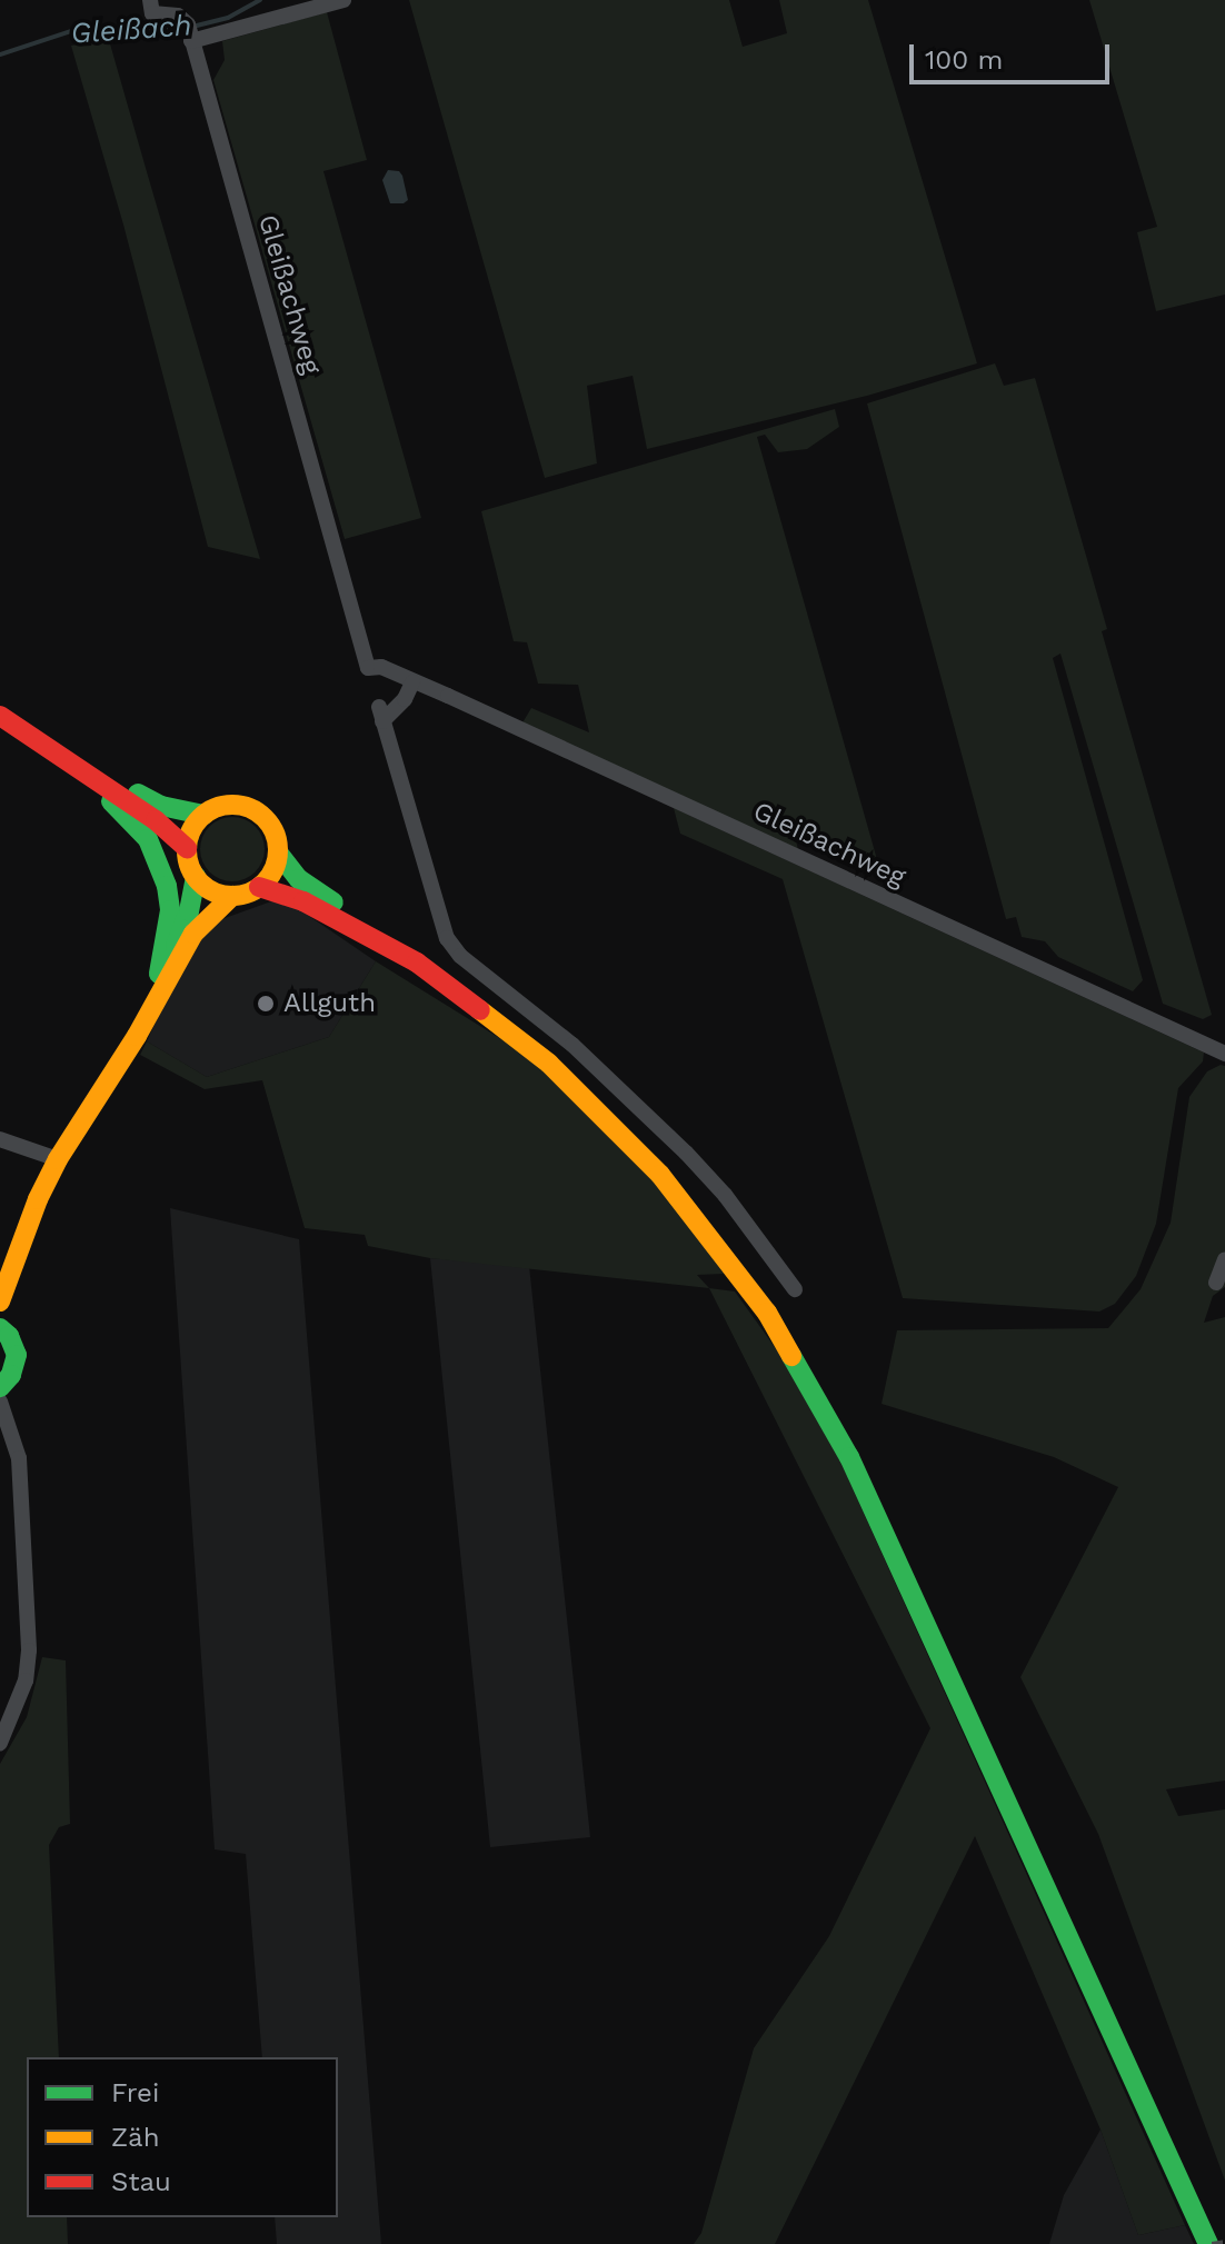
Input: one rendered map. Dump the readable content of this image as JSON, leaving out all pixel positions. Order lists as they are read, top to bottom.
{
  "streets": {
    "street": ["Gleißachweg"]
  },
  "water": ["Gleißach"],
  "places": ["Allguth"],
  "legend": ["Frei", "Zäh", "Stau"],
  "scale_bar": "100 m"
}
